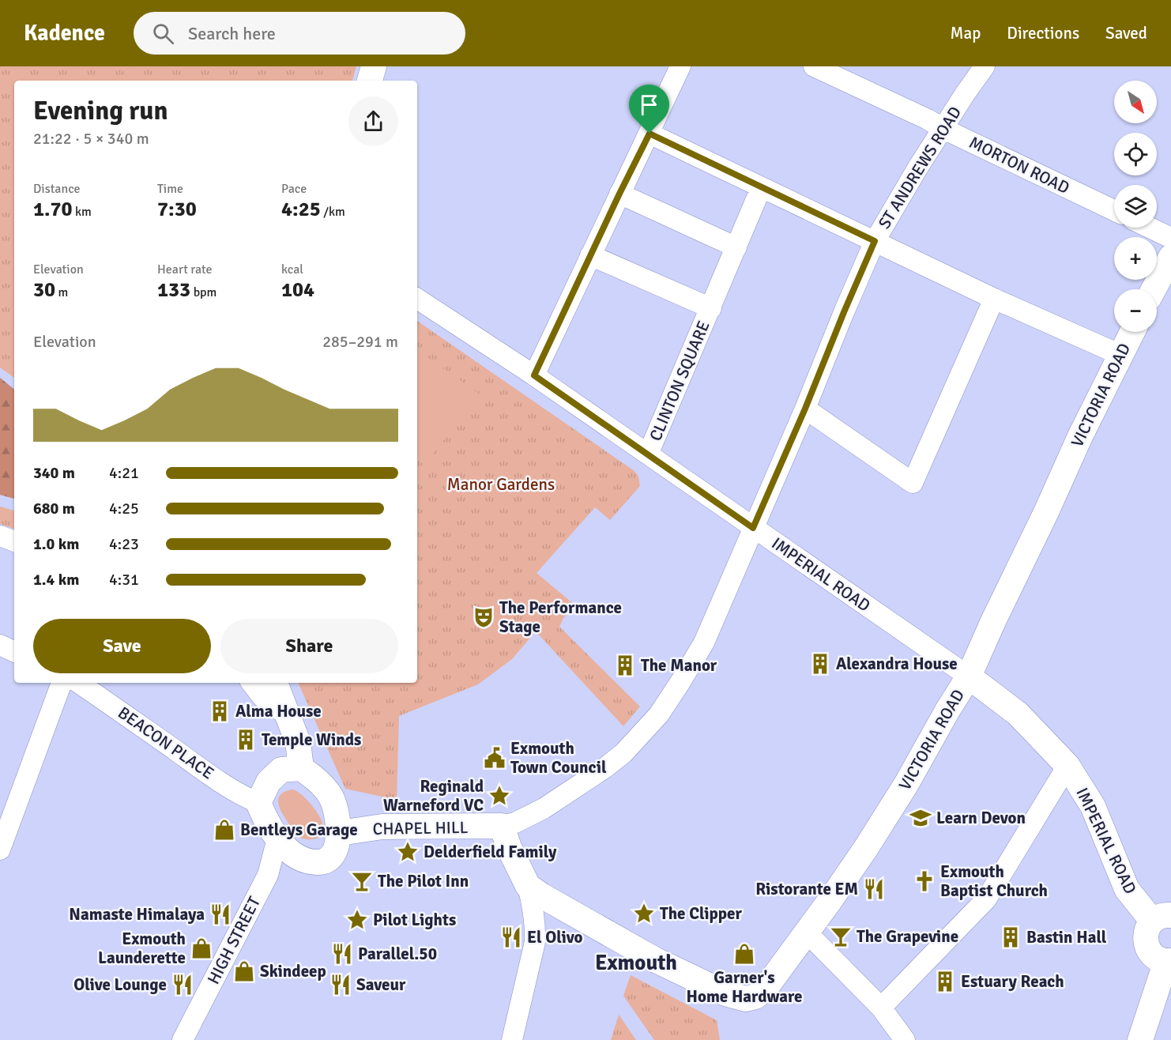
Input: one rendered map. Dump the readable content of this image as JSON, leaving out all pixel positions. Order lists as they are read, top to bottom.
{
  "streets": {
    "street": [
      "MORTON ROAD",
      "ST ANDREWS ROAD",
      "CLINTON SQUARE",
      "VICTORIA ROAD",
      "IMPERIAL ROAD",
      "BEACON PLACE",
      "CHAPEL HILL",
      "HIGH STREET"
    ]
  },
  "crossings": [
    ["MORTON ROAD", "ST ANDREWS ROAD"],
    ["ST ANDREWS ROAD", "IMPERIAL ROAD"],
    ["ST ANDREWS ROAD", "CHAPEL HILL"],
    ["CLINTON SQUARE", "IMPERIAL ROAD"],
    ["VICTORIA ROAD", "IMPERIAL ROAD"],
    ["BEACON PLACE", "CHAPEL HILL"],
    ["BEACON PLACE", "HIGH STREET"],
    ["CHAPEL HILL", "HIGH STREET"]
  ],
  "districts": ["Exmouth"],
  "parks": ["Manor Gardens"],
  "places": {
    "theatre": ["The Performance Stage"],
    "building": [
      "Alexandra House",
      "The Manor",
      "Alma House",
      "Temple Winds",
      "Bastin Hall",
      "Estuary Reach"
    ],
    "public building": ["Exmouth Town Council"],
    "place": [
      "Reginald Warneford VC",
      "Delderfield Family",
      "The Clipper",
      "Pilot Lights"
    ],
    "school or university": ["Learn Devon"],
    "shop": [
      "Bentleys Garage",
      "Exmouth Launderette",
      "Garner's Home Hardware",
      "Skindeep"
    ],
    "bar": ["The Pilot Inn", "The Grapevine"],
    "church": ["Exmouth Baptist Church"],
    "restaurant": [
      "Ristorante EM",
      "Namaste Himalaya",
      "El Olivo",
      "Parallel.50",
      "Olive Lounge",
      "Saveur"
    ]
  },
  "north": "bottom right",
  "page": {
    "header": "Kadence",
    "search": "Search here",
    "nav": ["Map", "Directions", "Saved"],
    "map_buttons": ["+", "−"],
    "heading": ["Evening run", "21:22 · 5 × 340 m"],
    "stats": [
      ["Distance", "1.70 km"],
      ["Time", "7:30"],
      ["Pace", "4:25 /km"],
      ["Elevation", "30 m"],
      ["Heart rate", "133 bpm"],
      ["kcal", "104"]
    ],
    "chart": ["Elevation", "285–291 m"],
    "list": [
      {
        "name": "340 m",
        "note": "4:21"
      },
      {
        "name": "680 m",
        "note": "4:25"
      },
      {
        "name": "1.0 km",
        "note": "4:23"
      },
      {
        "name": "1.4 km",
        "note": "4:31"
      }
    ],
    "buttons": ["Save", "Share"]
  }
}
